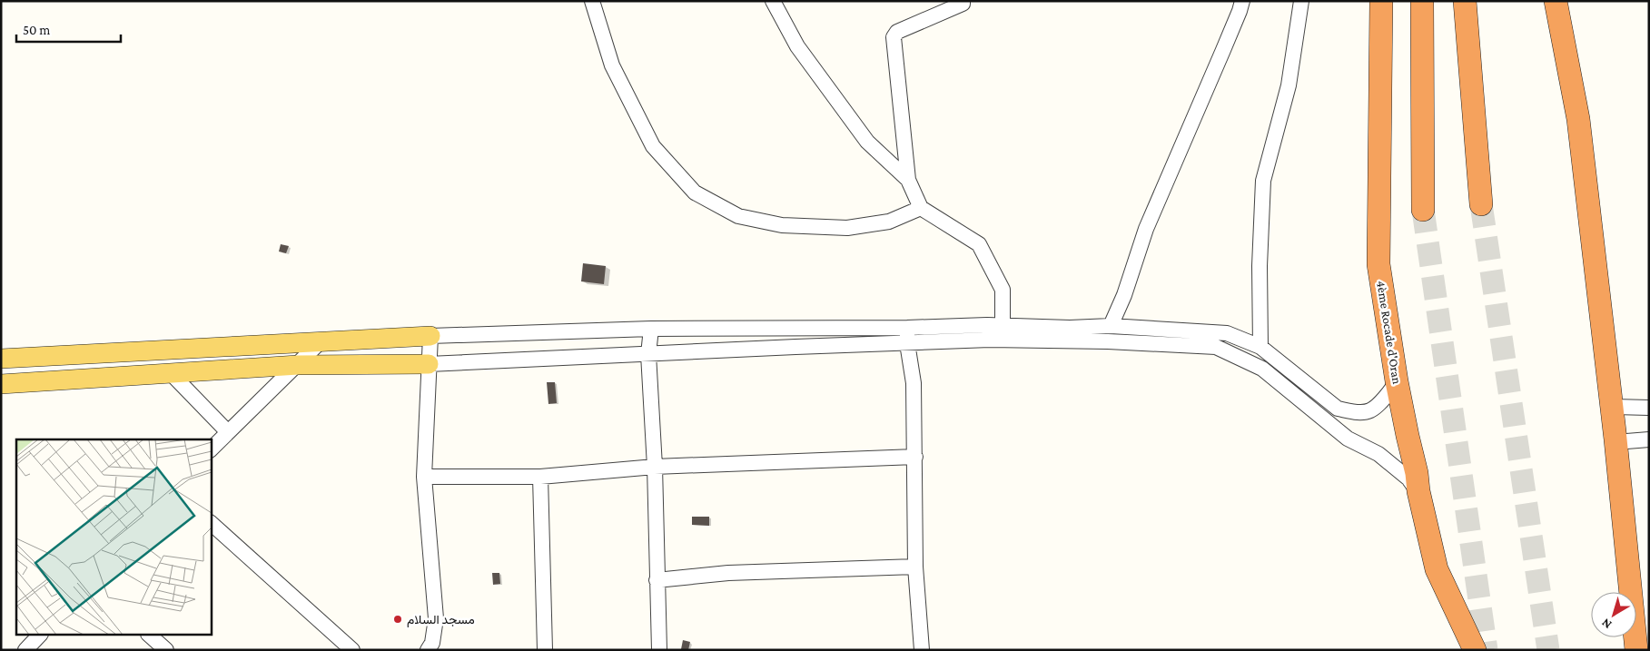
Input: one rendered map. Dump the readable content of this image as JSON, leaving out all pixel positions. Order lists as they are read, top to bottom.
{
  "streets": {
    "highway": ["4ème Rocade d'Oran"]
  },
  "places": ["مسجد السلام"],
  "scale_bar": "50 m",
  "north": "bottom left"
}
